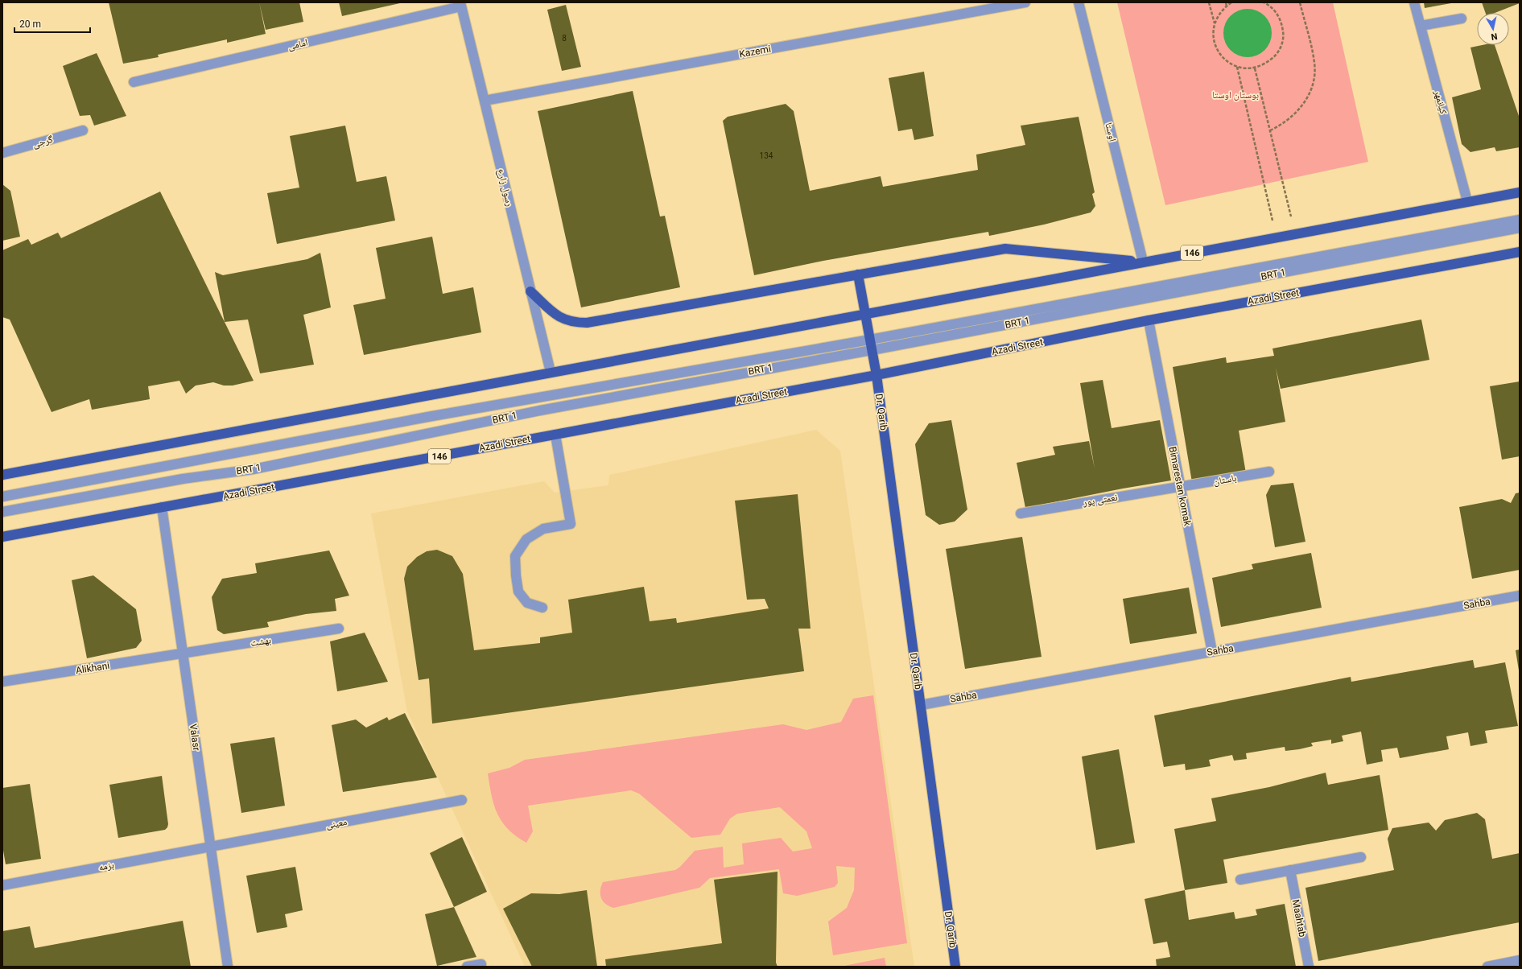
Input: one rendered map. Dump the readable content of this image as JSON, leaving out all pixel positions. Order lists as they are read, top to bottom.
{
  "streets": {
    "main road": ["146", "Azadi Street", "Dr. Qarib"],
    "street": [
      "امامی",
      "Kazemi",
      "کیانمهر",
      "اوستا",
      "گرجی",
      "رسول زارع",
      "BRT 1",
      "باستان",
      "Bimarestan komak",
      "نعمتی پور",
      "Sahba",
      "بهشت",
      "Alikhani",
      "Valasr",
      "معینی",
      "بزمه",
      "Maahtab"
    ]
  },
  "crossings": [
    ["امامی", "رسول زارع"],
    ["Kazemi", "رسول زارع"],
    ["کیانمهر", "146"],
    ["اوستا", "146"],
    ["رسول زارع", "146"],
    ["146", "Dr. Qarib"],
    ["BRT 1", "Dr. Qarib"],
    ["Azadi Street", "Dr. Qarib"],
    ["Azadi Street", "Bimarestan komak"],
    ["Azadi Street", "Valasr"],
    ["Dr. Qarib", "Sahba"],
    ["باستان", "Bimarestan komak"],
    ["باستان", "نعمتی پور"],
    ["Bimarestan komak", "نعمتی پور"],
    ["Bimarestan komak", "Sahba"],
    ["بهشت", "Alikhani"],
    ["بهشت", "Valasr"],
    ["Alikhani", "Valasr"],
    ["Valasr", "معینی"],
    ["Valasr", "بزمه"],
    ["معینی", "بزمه"]
  ],
  "parks": ["بوستان اوستا"],
  "house_numbers": ["8", "134"],
  "scale_bar": "20 m",
  "north": "bottom"
}
